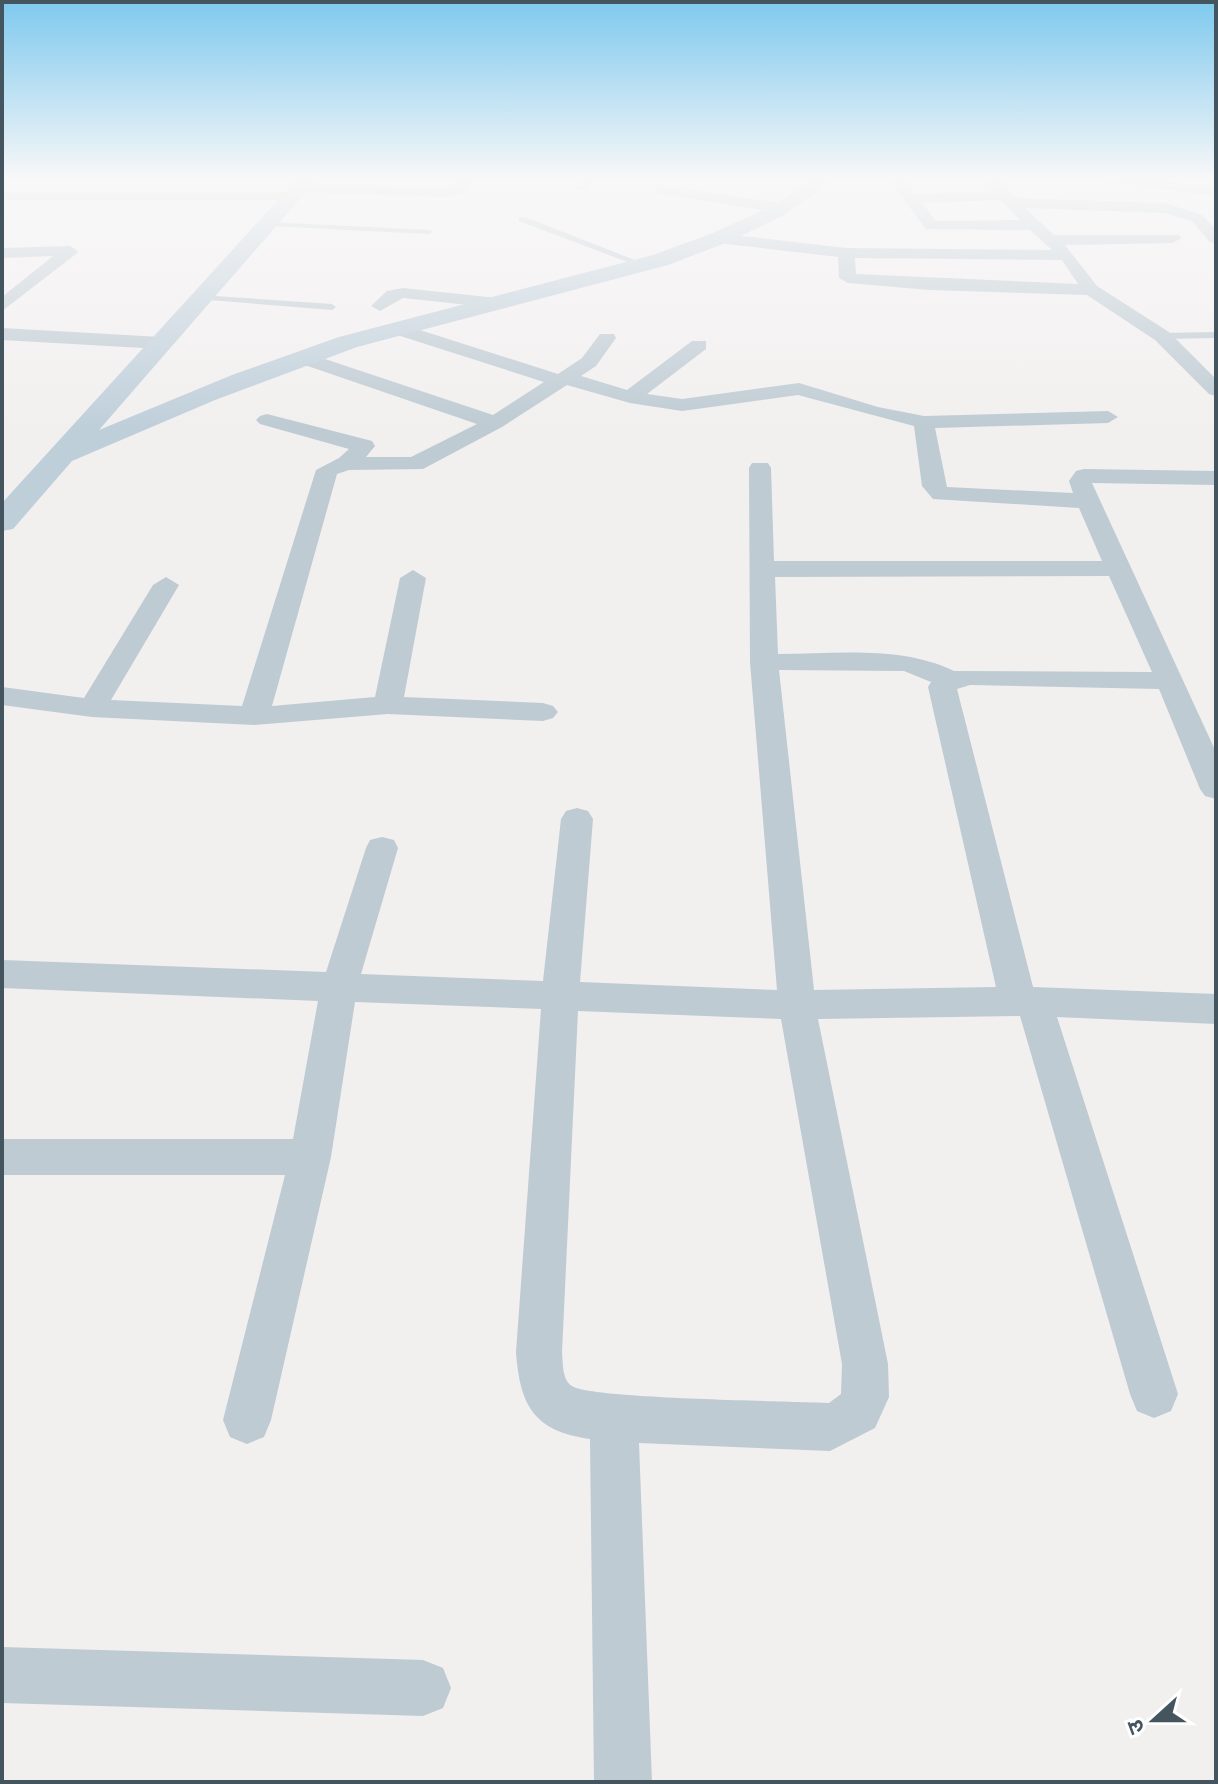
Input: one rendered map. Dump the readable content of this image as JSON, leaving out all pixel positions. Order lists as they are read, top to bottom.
{
  "north": "left"
}
